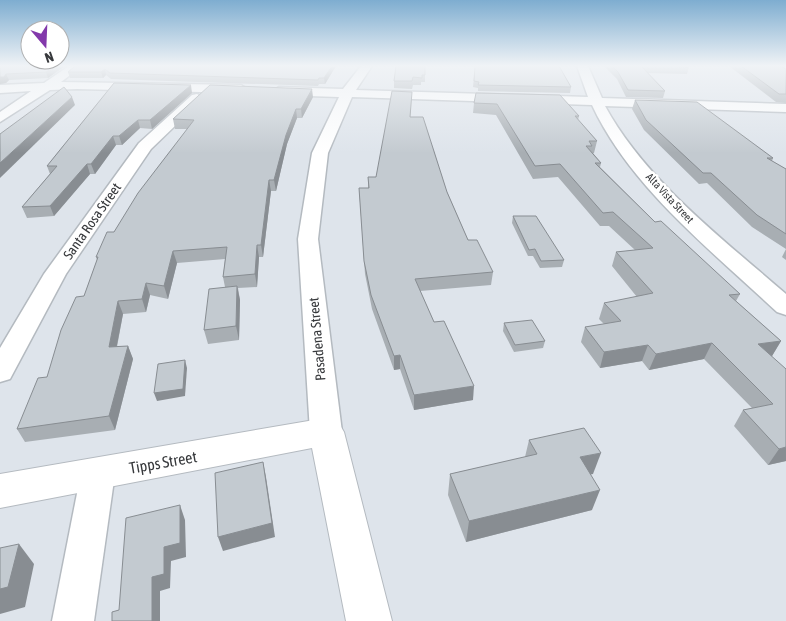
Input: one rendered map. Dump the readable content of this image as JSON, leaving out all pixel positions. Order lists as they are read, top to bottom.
{
  "streets": {
    "street": [
      "Alta Vista Street",
      "Santa Rosa Street",
      "Pasadena Street",
      "Tipps Street"
    ]
  },
  "crossings": [
    ["Pasadena Street", "Tipps Street"]
  ],
  "north": "bottom"
}
